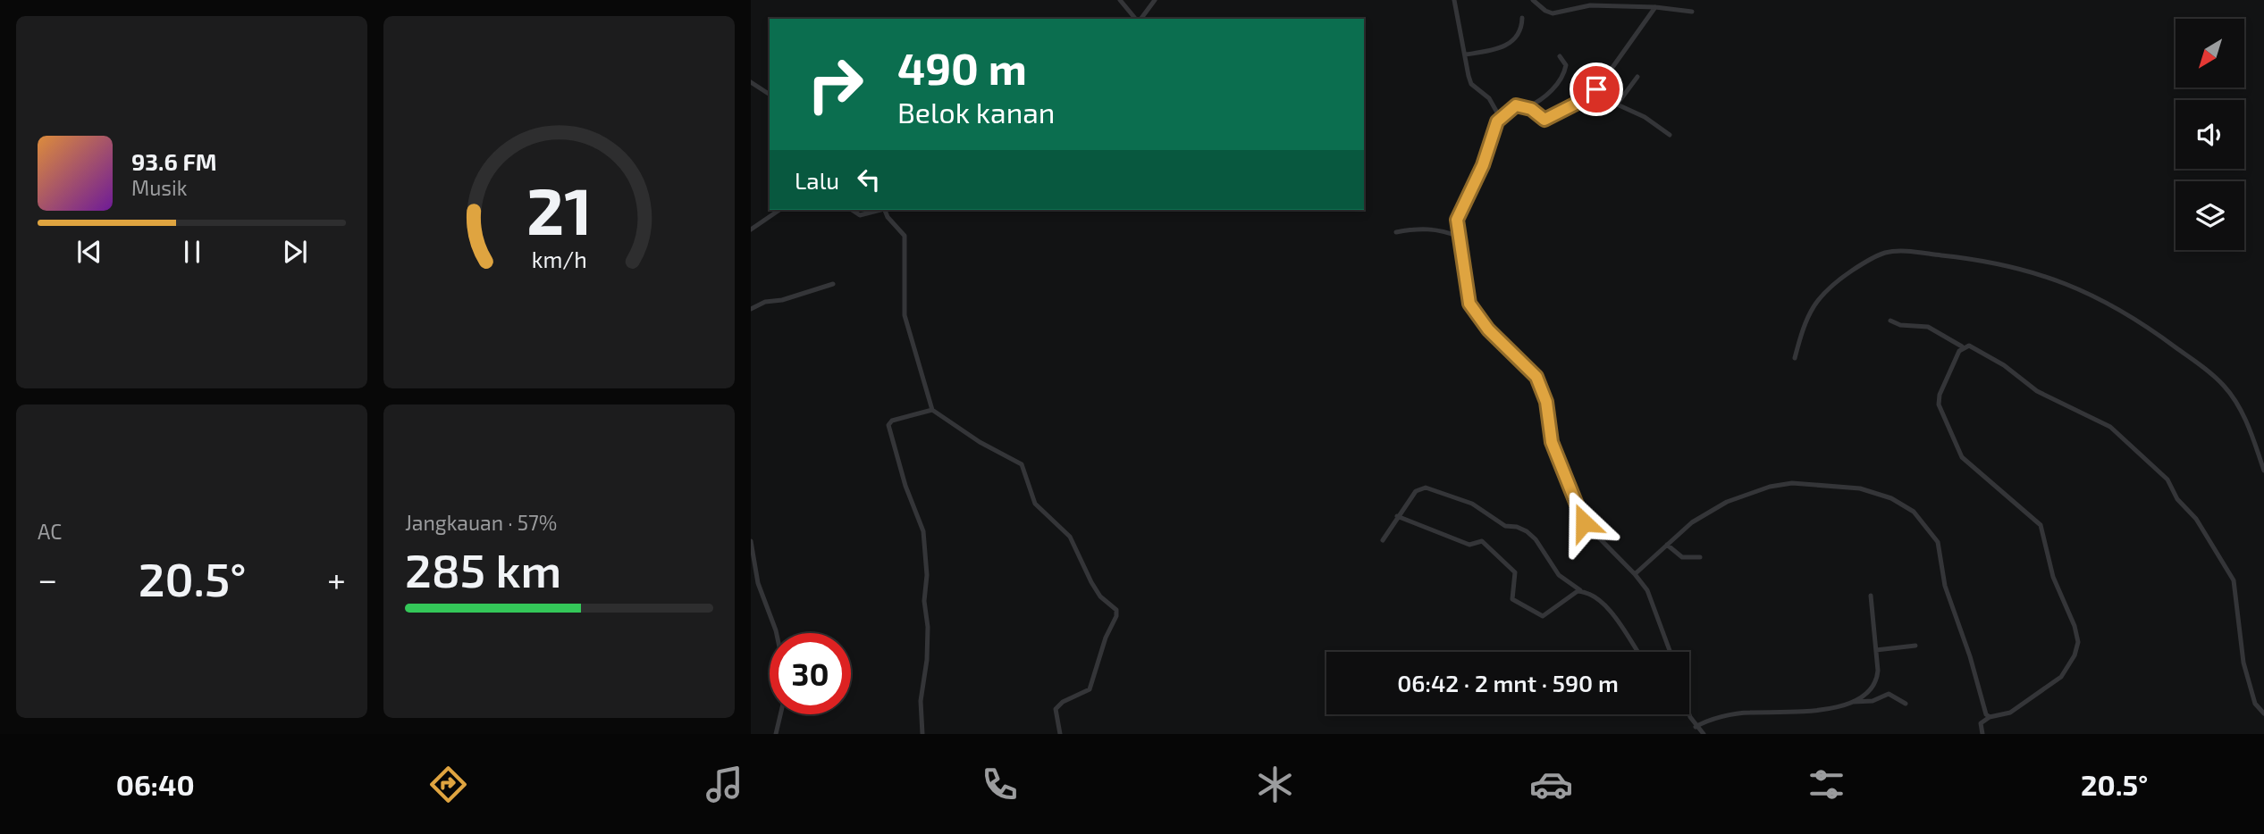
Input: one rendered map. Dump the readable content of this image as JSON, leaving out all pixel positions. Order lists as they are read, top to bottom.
{
  "north": "bottom left",
  "page": {
    "turn": ["490 m", "Belok kanan"],
    "song": ["93.6 FM", "Musik"],
    "then": "Lalu",
    "tile": [
      "AC",
      ["Jangkauan · 57%", "285 km"]
    ],
    "heat": ["−", "20.5°", "+"],
    "limit": "30",
    "trip": "06:42 · 2 mnt · 590 m",
    "tabs": ["06:40", "20.5°"],
    "gauge": ["21", "km/h"]
  }
}
